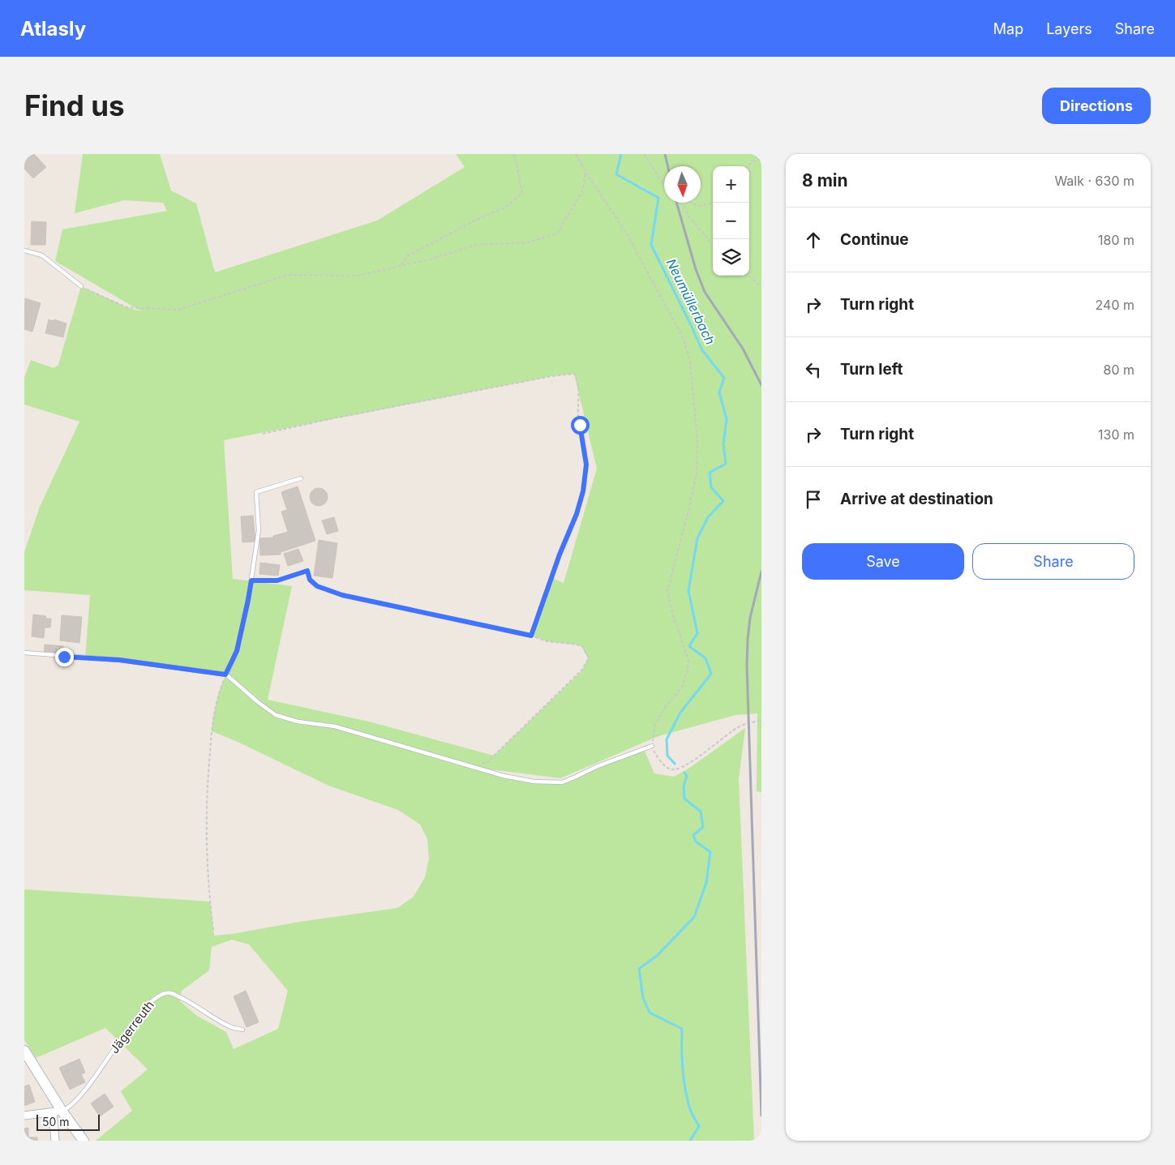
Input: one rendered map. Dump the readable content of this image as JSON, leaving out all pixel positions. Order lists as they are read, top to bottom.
{
  "streets": {
    "lane": ["Jägerreuth"]
  },
  "water": ["Neumüllerbach"],
  "scale_bar": "50 m",
  "north": "bottom",
  "page": {
    "header": "Atlasly",
    "nav": ["Map", "Layers", "Share"],
    "buttons": [
      "Directions",
      ["Save", "Share"]
    ],
    "title": "Find us",
    "heading": ["8 min", "Walk · 630 m"],
    "map_buttons": ["+", "−"],
    "list": [
      ["Continue", "180 m"],
      ["Turn right", "240 m"],
      ["Turn left", "80 m"],
      ["Turn right", "130 m"],
      "Arrive at destination"
    ],
    "scale": "50 m"
  }
}
